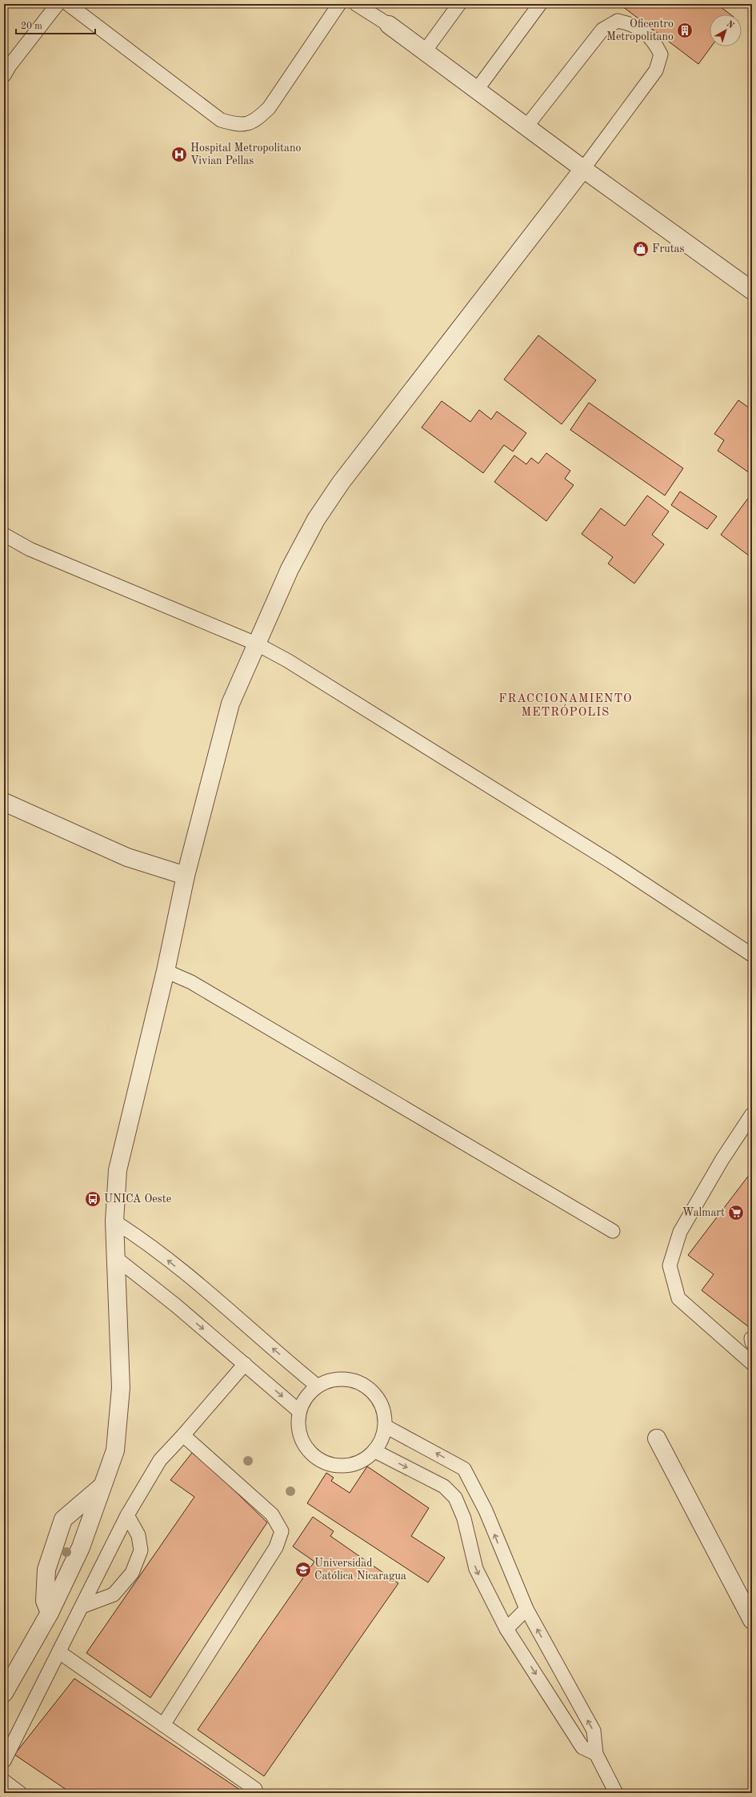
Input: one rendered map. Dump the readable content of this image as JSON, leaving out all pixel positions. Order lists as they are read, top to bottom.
{
  "districts": ["FRACCIONAMIENTO METRÓPOLIS"],
  "places": {
    "building": ["Oficentro Metropolitano"],
    "hospital": ["Hospital Metropolitano Vivian Pellas"],
    "shop": ["Frutas"],
    "bus stop": ["UNICA Oeste"],
    "supermarket": ["Walmart"],
    "school or university": ["Universidad Católica Nicaragua"]
  },
  "scale_bar": "20 m",
  "north": "top right"
}
